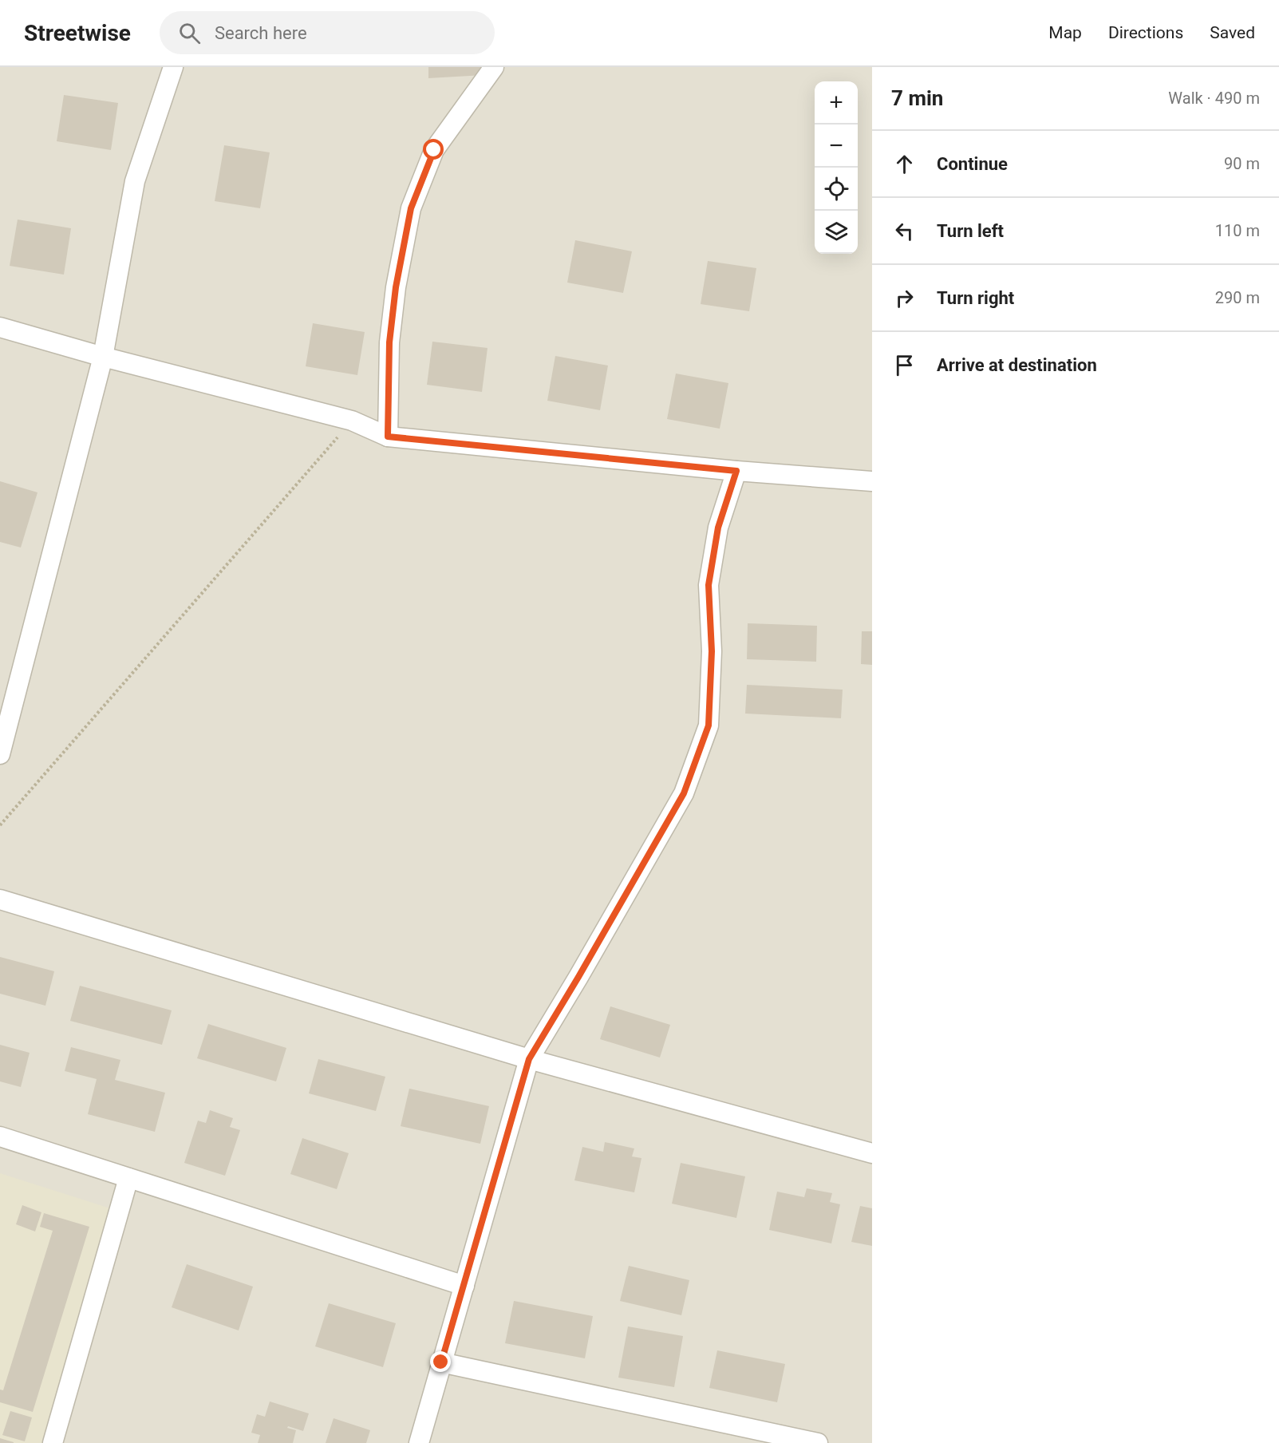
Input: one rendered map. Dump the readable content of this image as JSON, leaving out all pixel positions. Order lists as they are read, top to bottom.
{
  "page": {
    "header": "Streetwise",
    "search": "Search here",
    "nav": ["Map", "Directions", "Saved"],
    "heading": ["7 min", "Walk · 490 m"],
    "map_buttons": ["+", "−"],
    "list": [
      ["Continue", "90 m"],
      ["Turn left", "110 m"],
      ["Turn right", "290 m"],
      "Arrive at destination"
    ]
  }
}
